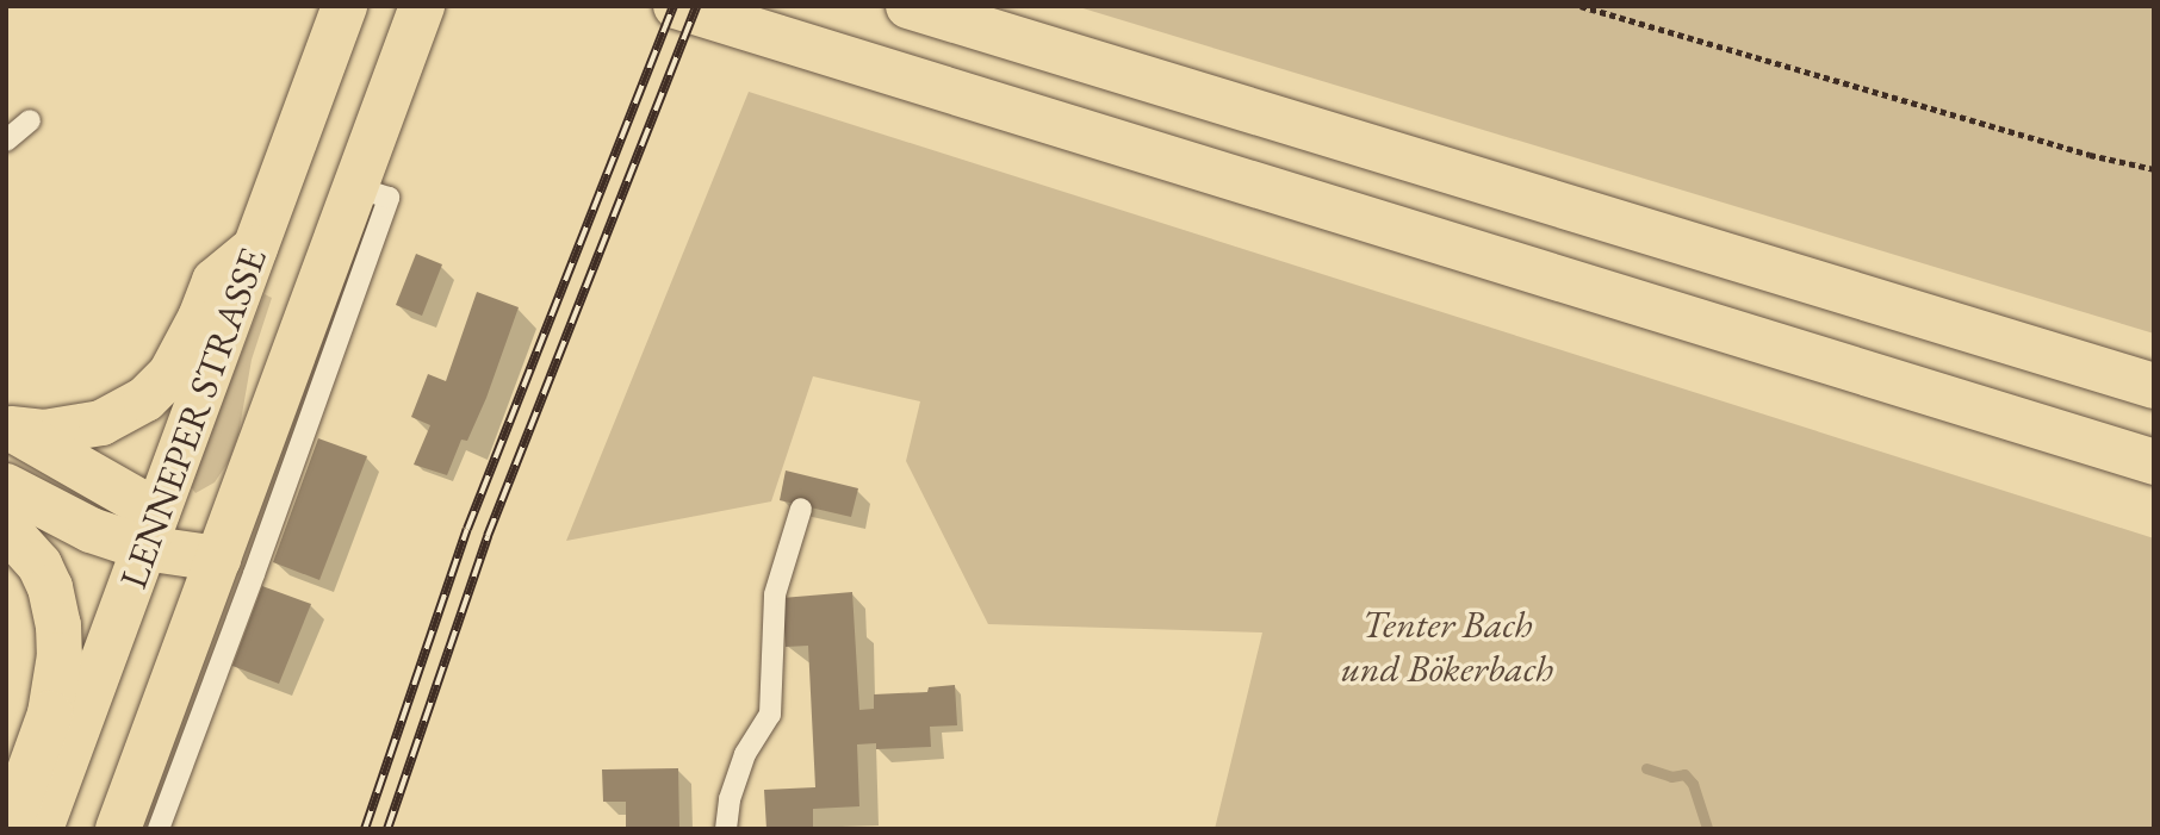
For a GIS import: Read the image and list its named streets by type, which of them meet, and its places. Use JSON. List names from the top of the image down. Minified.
{"streets":{"main road":["LENNEPER STRASSE"]},"parks":["Tenter Bach und Bökerbach"]}
